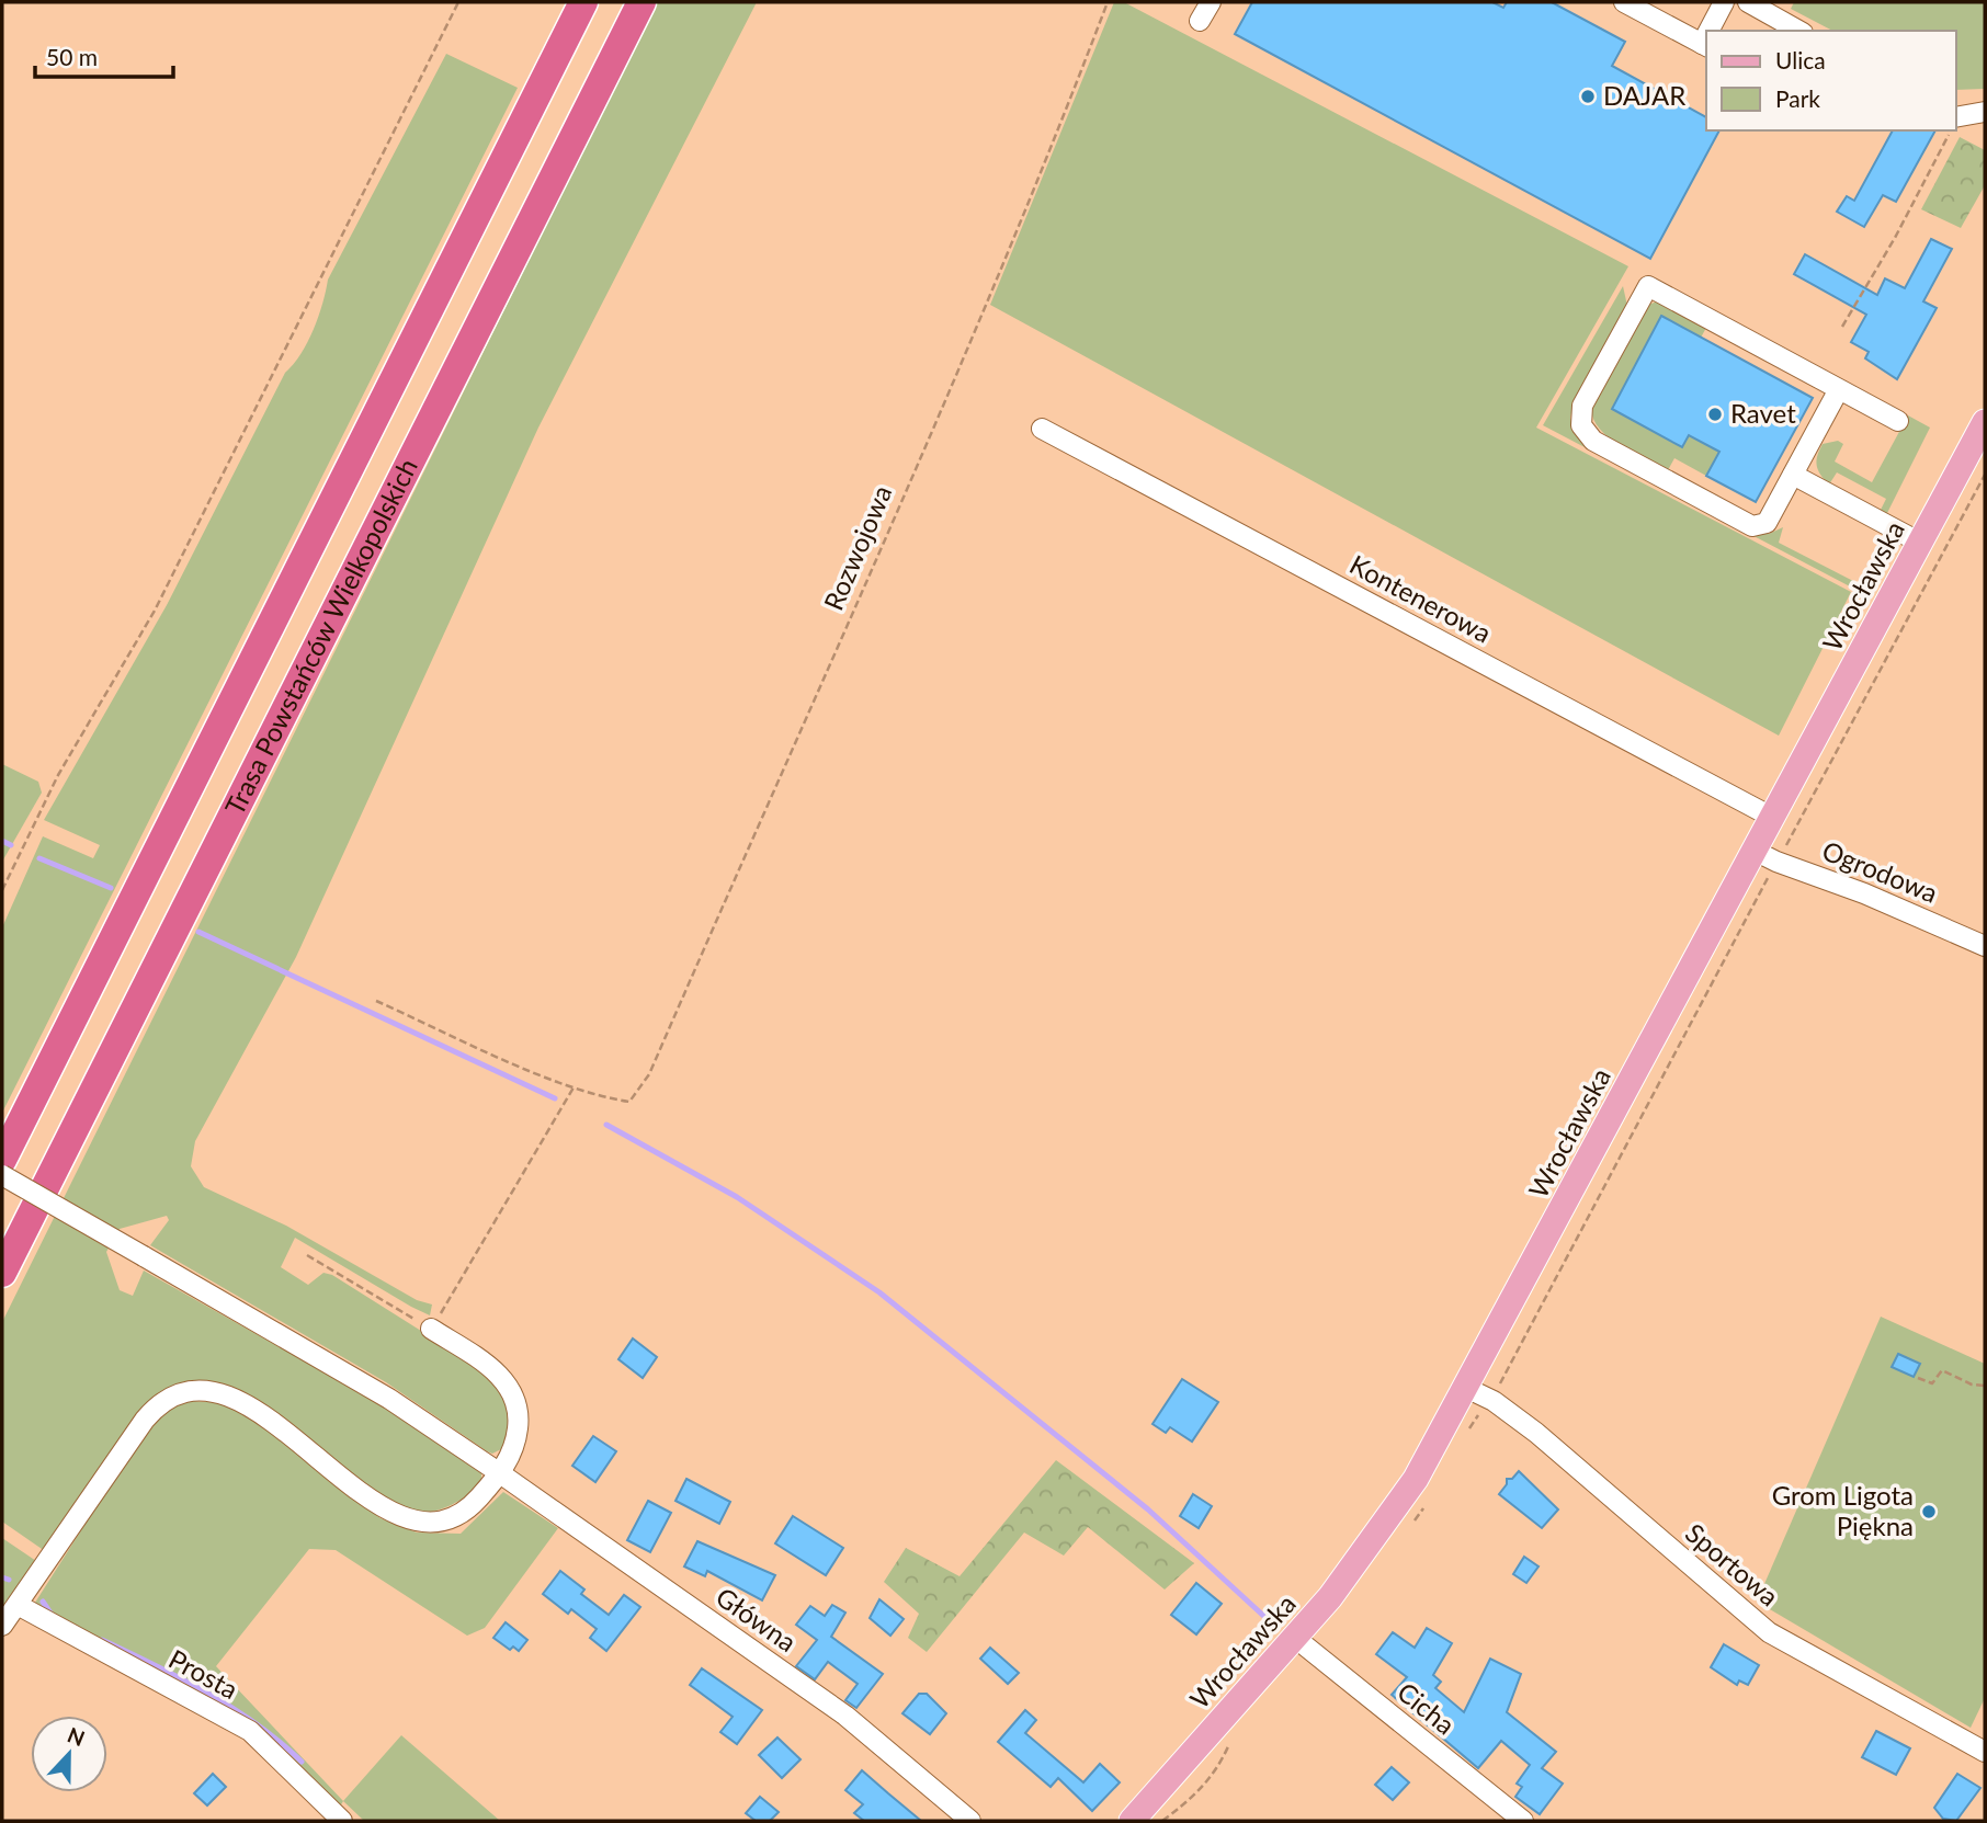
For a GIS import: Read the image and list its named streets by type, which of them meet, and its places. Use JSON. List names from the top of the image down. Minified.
{"streets":{"highway":["Trasa Powstańców Wielkopolskich"],"main road":["Wrocławska"],"street":["Kontenerowa","Ogrodowa","Sportowa","Główna","Prosta","Cicha"],"path":["Rozwojowa"]},"crossings":[["Wrocławska","Kontenerowa"],["Wrocławska","Ogrodowa"],["Wrocławska","Sportowa"],["Wrocławska","Cicha"]],"places":["DAJAR","Ravet","Grom Ligota Piękna"],"legend":["Ulica","Park"],"scale_bar":"50 m","north":"top"}
